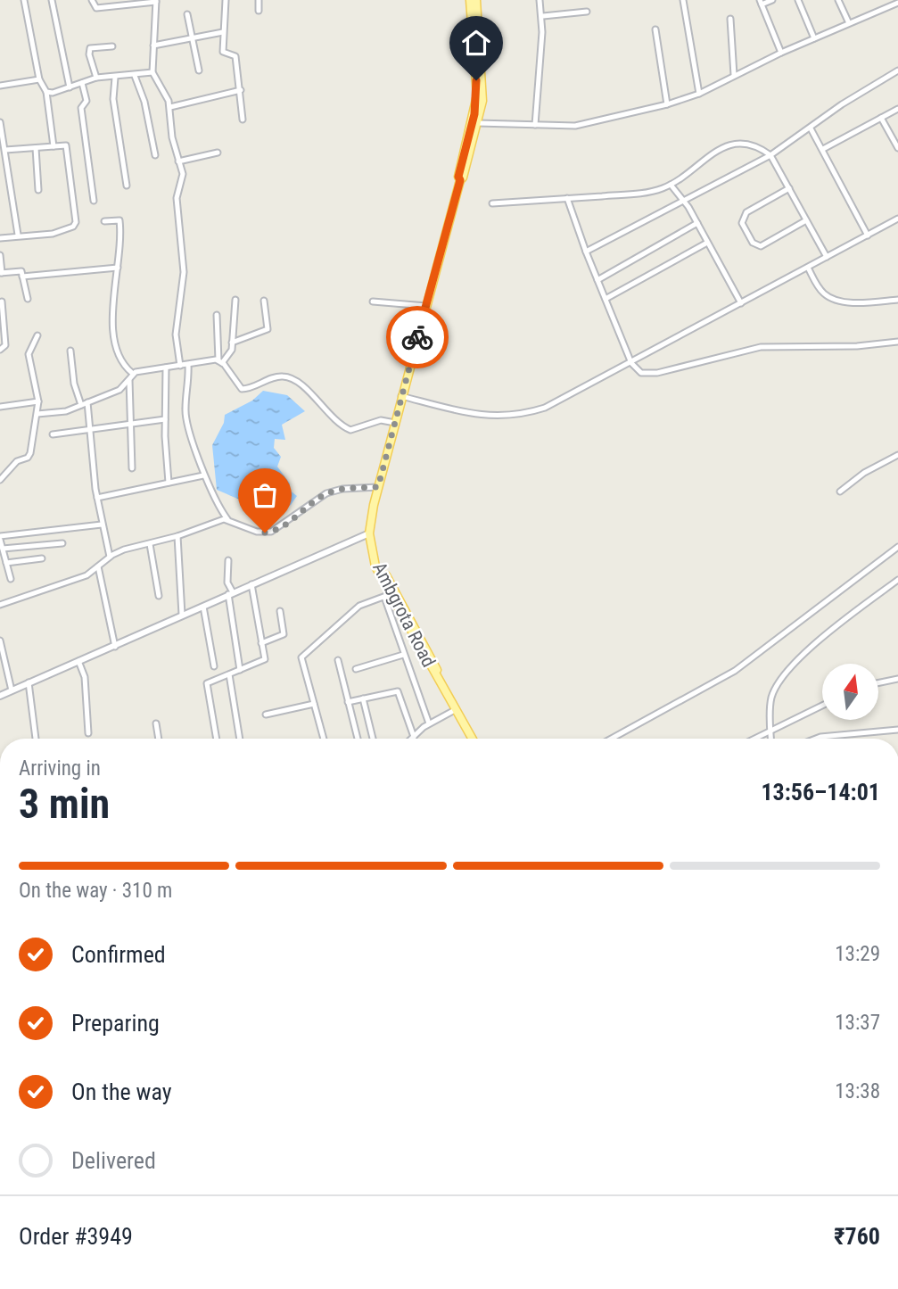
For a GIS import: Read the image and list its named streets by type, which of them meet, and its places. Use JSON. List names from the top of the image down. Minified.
{"streets":{"main road":["Ambgrota Road"]},"north":"top","page":{"heading":["3 min","Arriving in","13:56–14:01"],"panel":["Order #3949","₹760"],"bar":"On the way · 310 m","list":[["Confirmed","13:29"],["Preparing","13:37"],["On the way","13:38"],"Delivered"]}}
